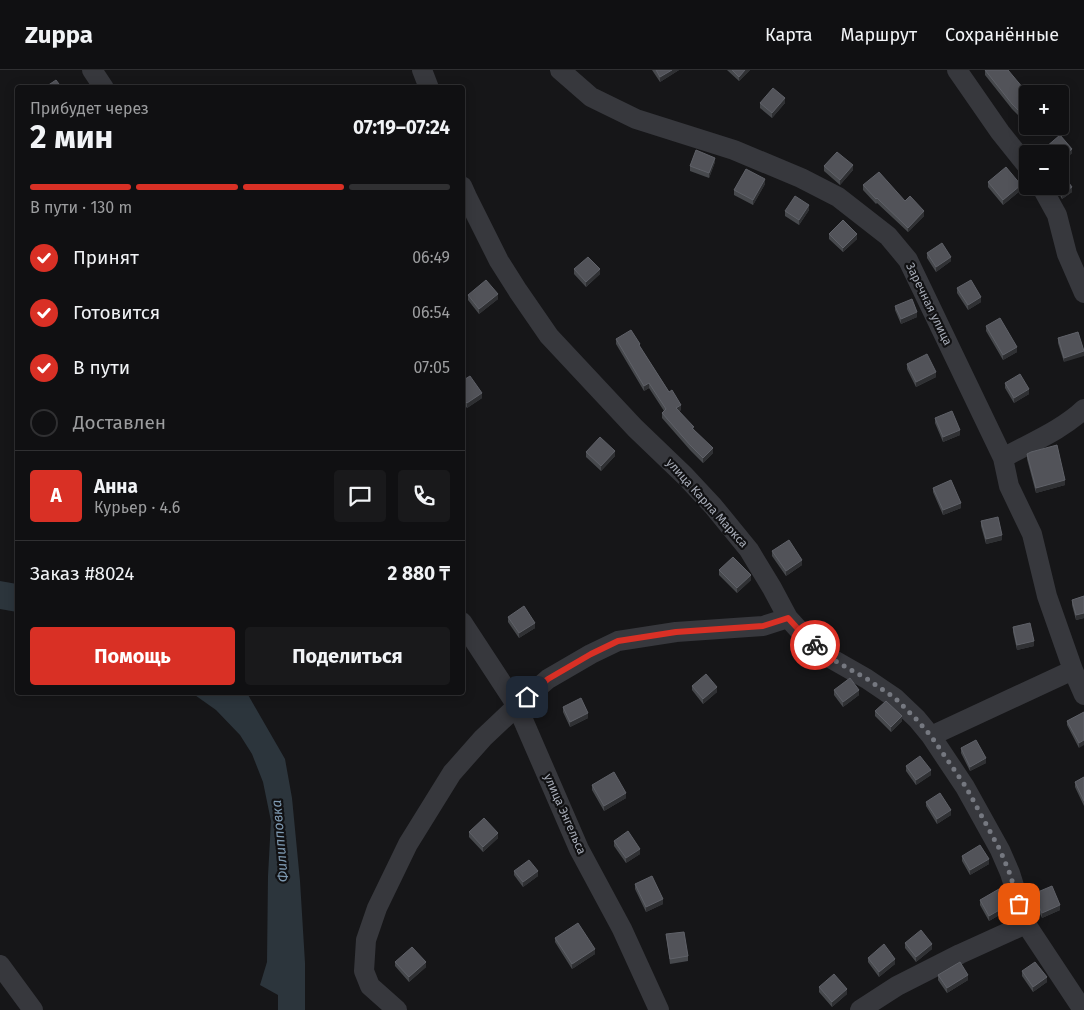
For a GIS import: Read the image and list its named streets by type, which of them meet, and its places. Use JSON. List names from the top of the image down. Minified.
{"streets":{"street":["Заречная улица","улица Карла Маркса","улица Энгельса"]},"water":["Филипповка"],"page":{"header":"Zuppa","nav":["Карта","Маршрут","Сохранённые"],"map_buttons":["+","−"],"heading":["2 мин","Прибудет через","07:19–07:24"],"panel":["Анна","Курьер · 4.6","Заказ #8024","2 880 ₸"],"bar":"В пути · 130 m","list":[["Принят","06:49"],["Готовится","06:54"],["В пути","07:05"],"Доставлен"],"round":"А","buttons":["Помощь","Поделиться"]}}
